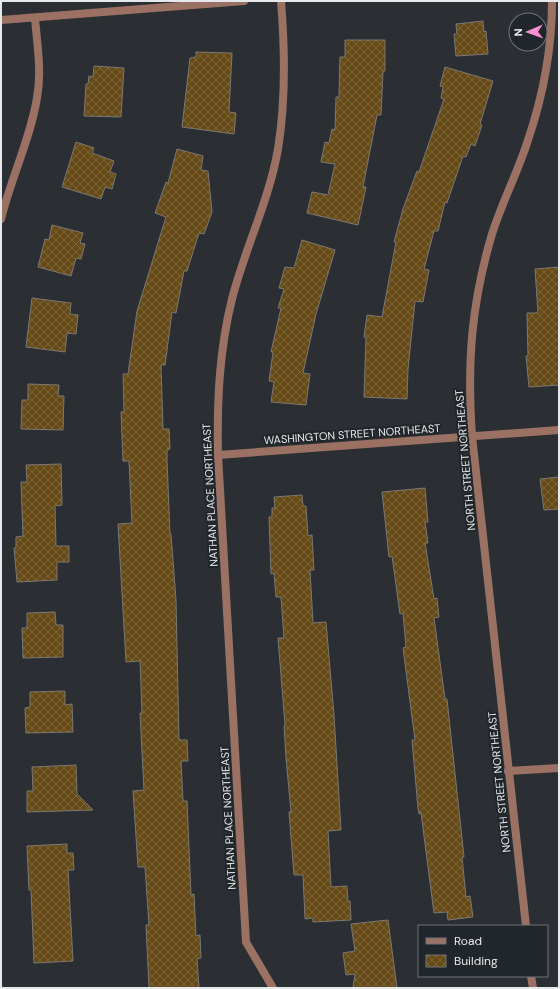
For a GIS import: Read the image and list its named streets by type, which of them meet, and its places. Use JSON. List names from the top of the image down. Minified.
{"streets":{"street":["WASHINGTON STREET NORTHEAST","NORTH STREET NORTHEAST","NATHAN PLACE NORTHEAST"]},"crossings":[["WASHINGTON STREET NORTHEAST","NORTH STREET NORTHEAST"],["WASHINGTON STREET NORTHEAST","NATHAN PLACE NORTHEAST"]],"legend":["Road","Building"],"north":"left"}
